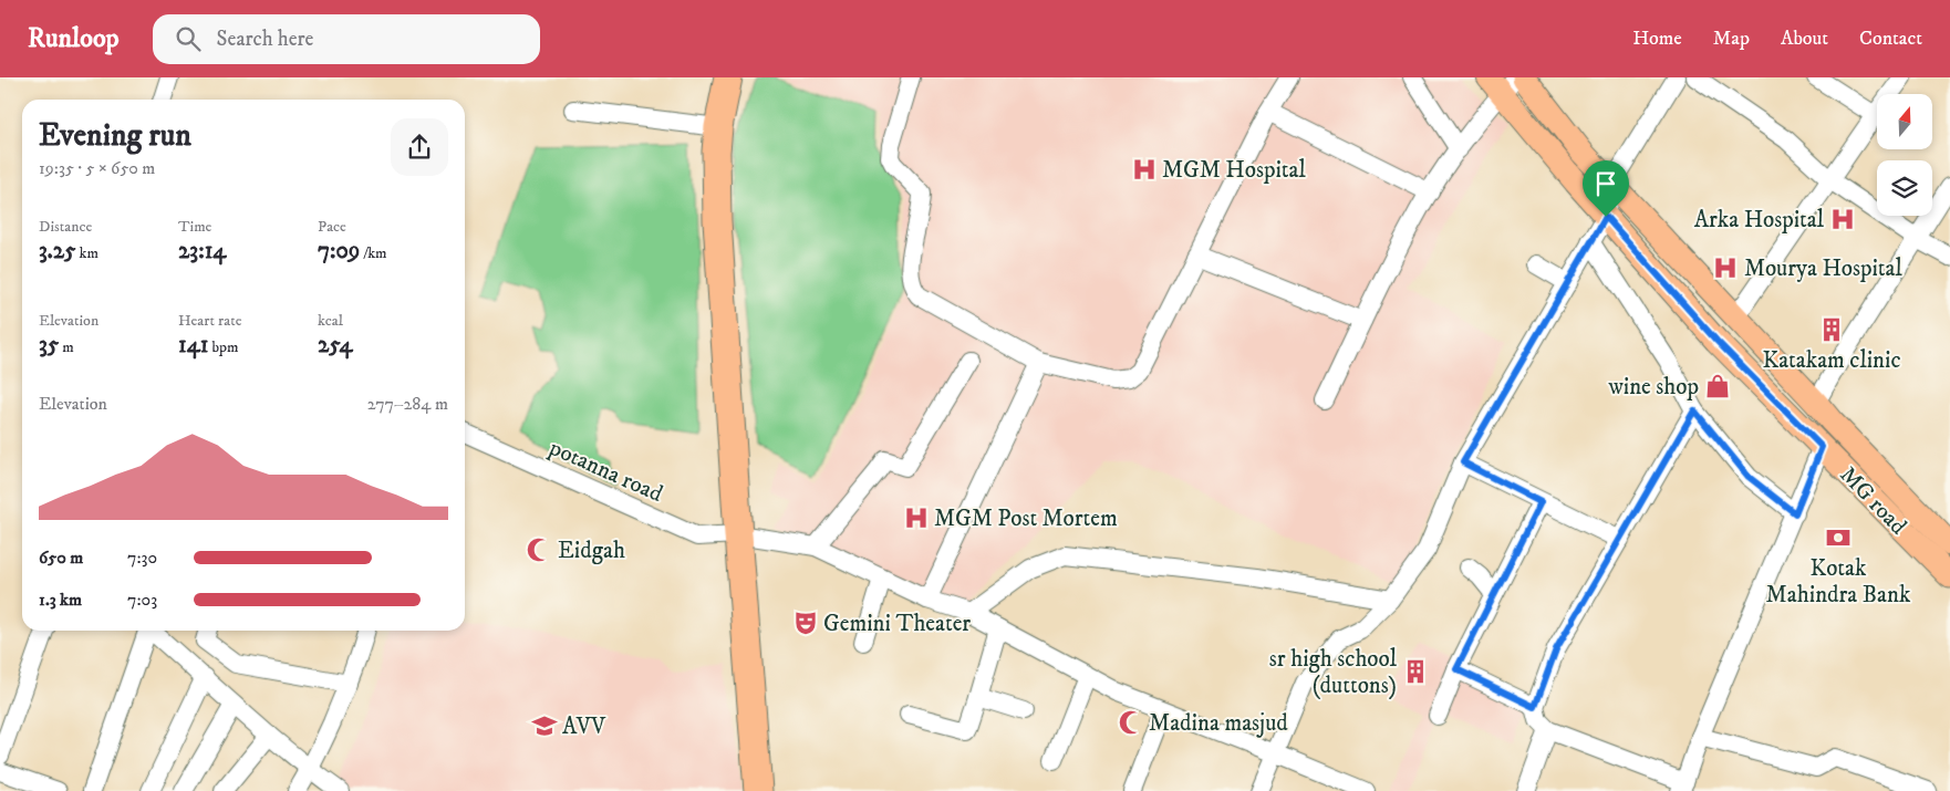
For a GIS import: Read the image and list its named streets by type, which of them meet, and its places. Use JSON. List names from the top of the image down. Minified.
{"streets":{"main road":["MG road"],"street":["potanna road"]},"places":{"hospital":["MGM Hospital","Arka Hospital","Mourya Hospital","MGM Post Mortem"],"building":["Katakam clinic","sr high school (duttons)"],"shop":["wine shop"],"bank":["Kotak Mahindra Bank"],"mosque":["Eidgah","Madina masjud"],"theatre":["Gemini Theater"],"school or university":["AVV"]},"north":"top","page":{"header":"Runloop","search":"Search here","nav":["Home","Map","About","Contact"],"heading":["Evening run","19:35 · 5 × 650 m"],"stats":[["Distance","3.25 km"],["Time","23:14"],["Pace","7:09 /km"],["Elevation","35 m"],["Heart rate","141 bpm"],["kcal","254"]],"chart":["Elevation","277–284 m"],"list":[{"name":"650 m","note":"7:30"},{"name":"1.3 km","note":"7:03"}]}}
